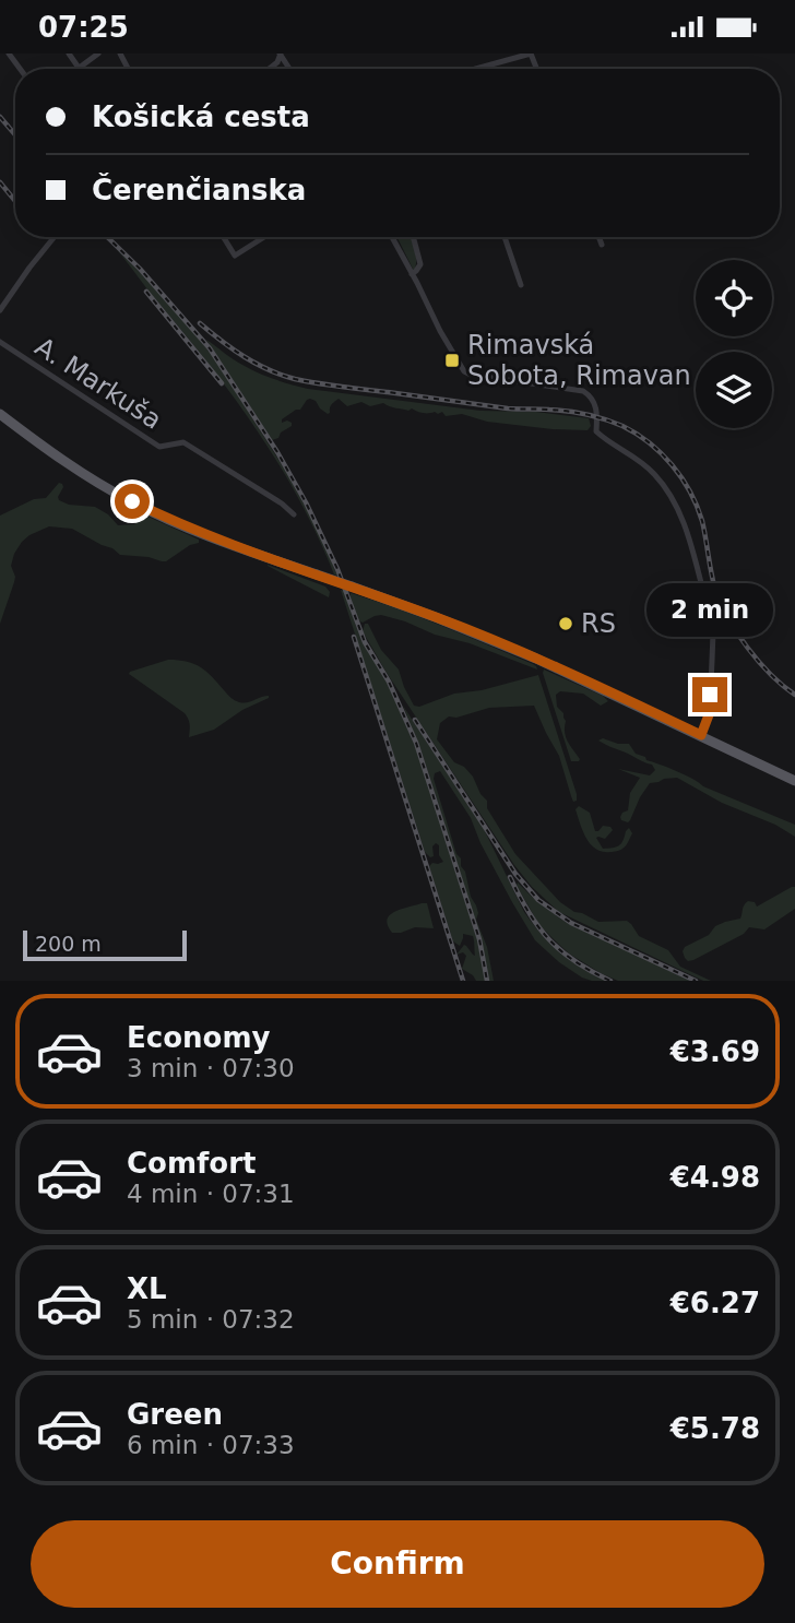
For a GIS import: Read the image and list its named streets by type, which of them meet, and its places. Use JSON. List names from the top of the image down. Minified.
{"streets":{"street":["A. Markuša"]},"places":{"transit":["Rimavská Sobota, Rimavan"],"other":["RS"]},"scale_bar":"200 m","page":{"status":"07:25","banner":["Košická cesta","Čerenčianska"],"bubble":"2 min","scale":"200 m","list":[{"name":"Economy","note":"3 min · 07:30","value":"€3.69"},{"name":"Comfort","note":"4 min · 07:31","value":"€4.98"},{"name":"XL","note":"5 min · 07:32","value":"€6.27"},{"name":"Green","note":"6 min · 07:33","value":"€5.78"}],"buttons":"Confirm"}}
